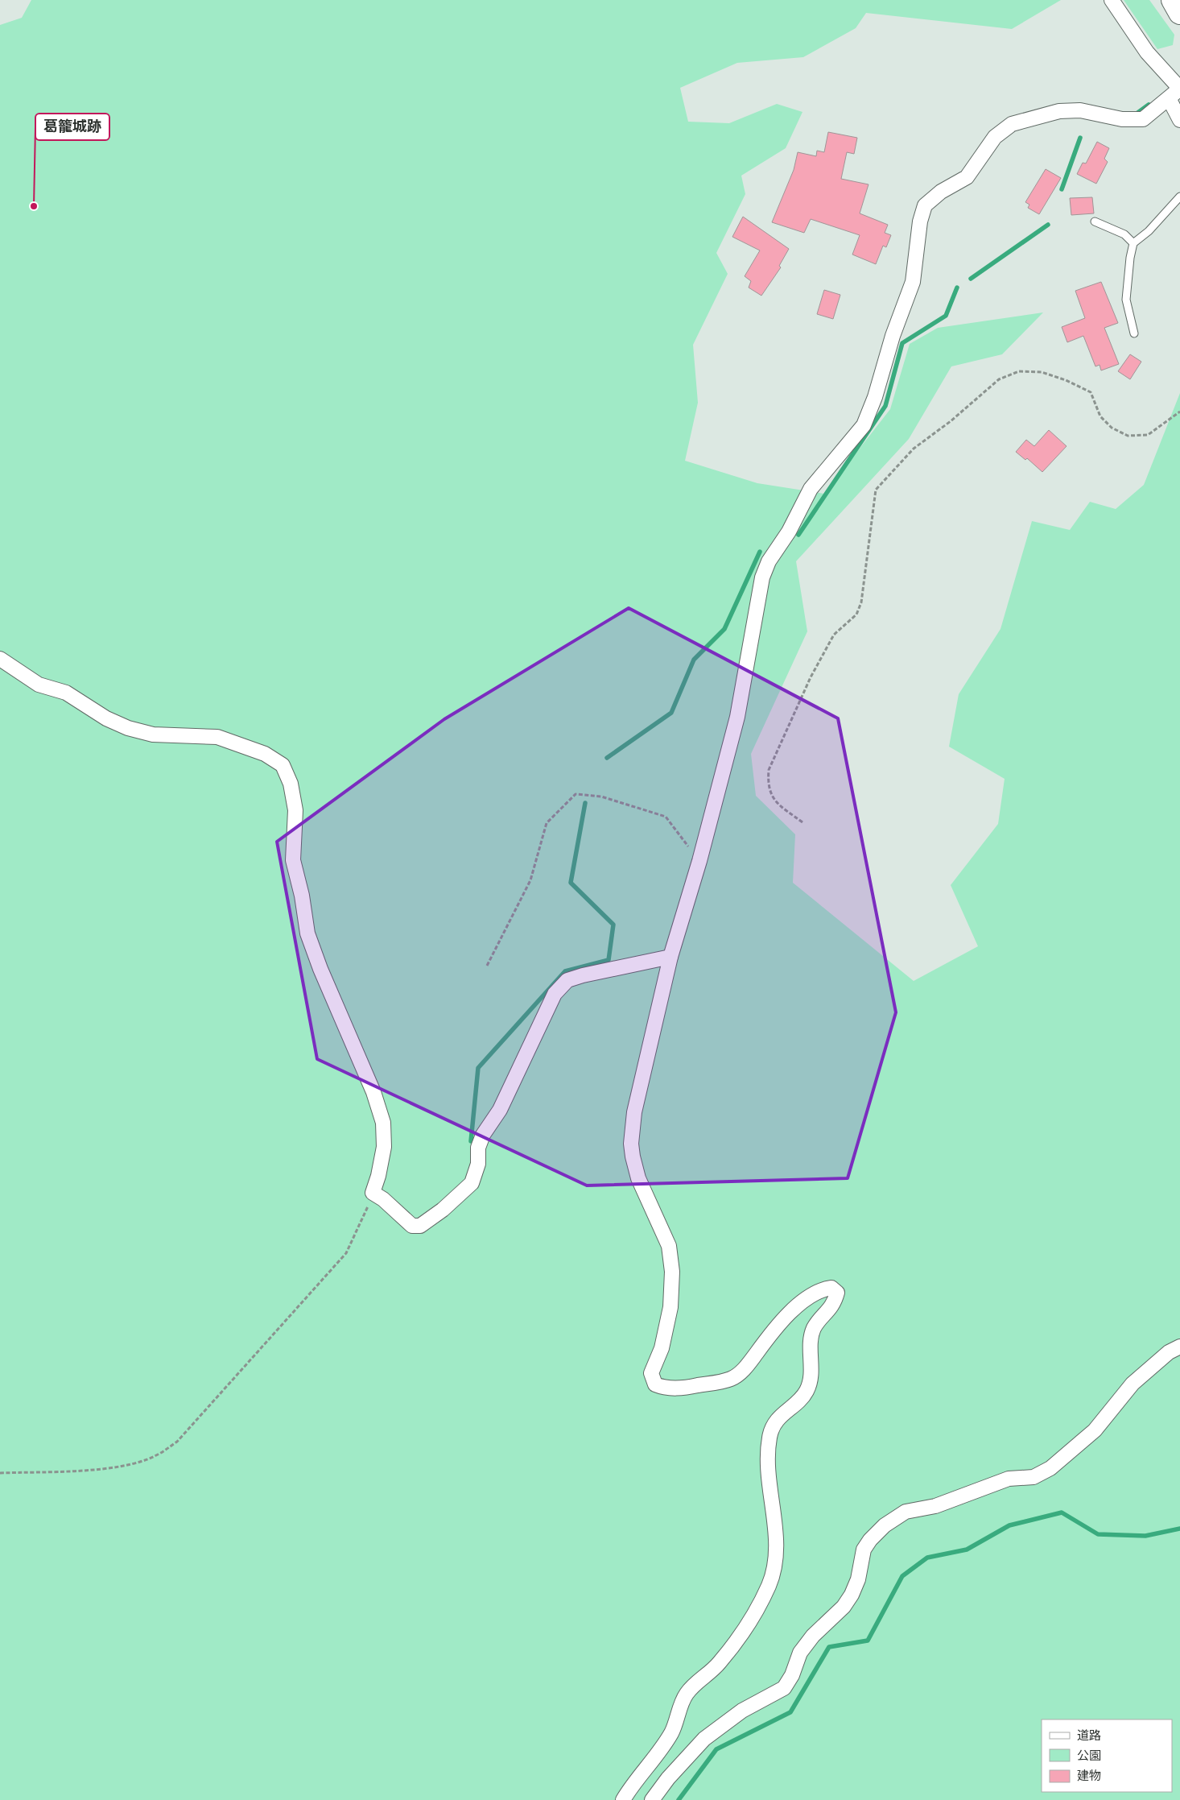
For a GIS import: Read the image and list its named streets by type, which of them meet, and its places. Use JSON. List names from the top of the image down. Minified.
{"places":["葛籠城跡"],"legend":["道路","公園","建物"]}
